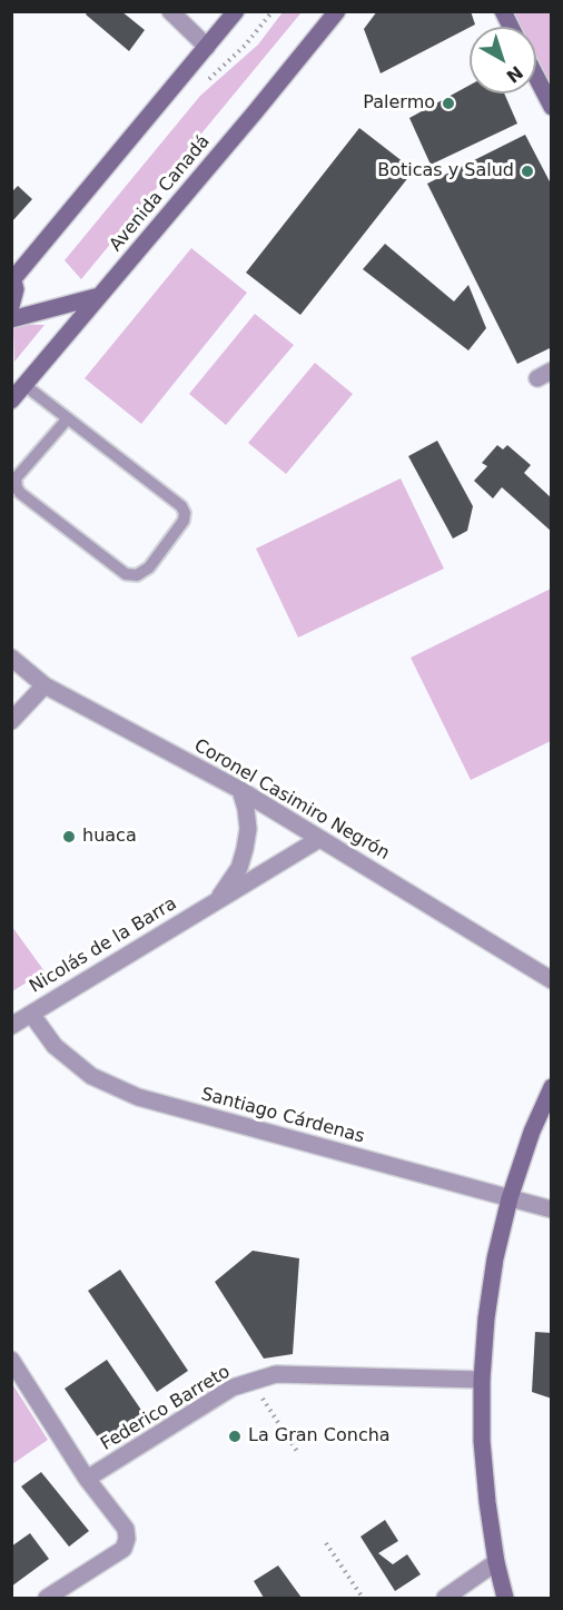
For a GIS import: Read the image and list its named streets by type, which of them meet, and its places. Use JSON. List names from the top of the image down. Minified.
{"streets":{"main road":["Avenida Canadá"],"street":["Coronel Casimiro Negrón","Nicolás de la Barra","Santiago Cárdenas","Federico Barreto"]},"crossings":[["Coronel Casimiro Negrón","Nicolás de la Barra"],["Nicolás de la Barra","Santiago Cárdenas"]],"places":["Palermo","Boticas y Salud","huaca","La Gran Concha"],"north":"bottom right"}
